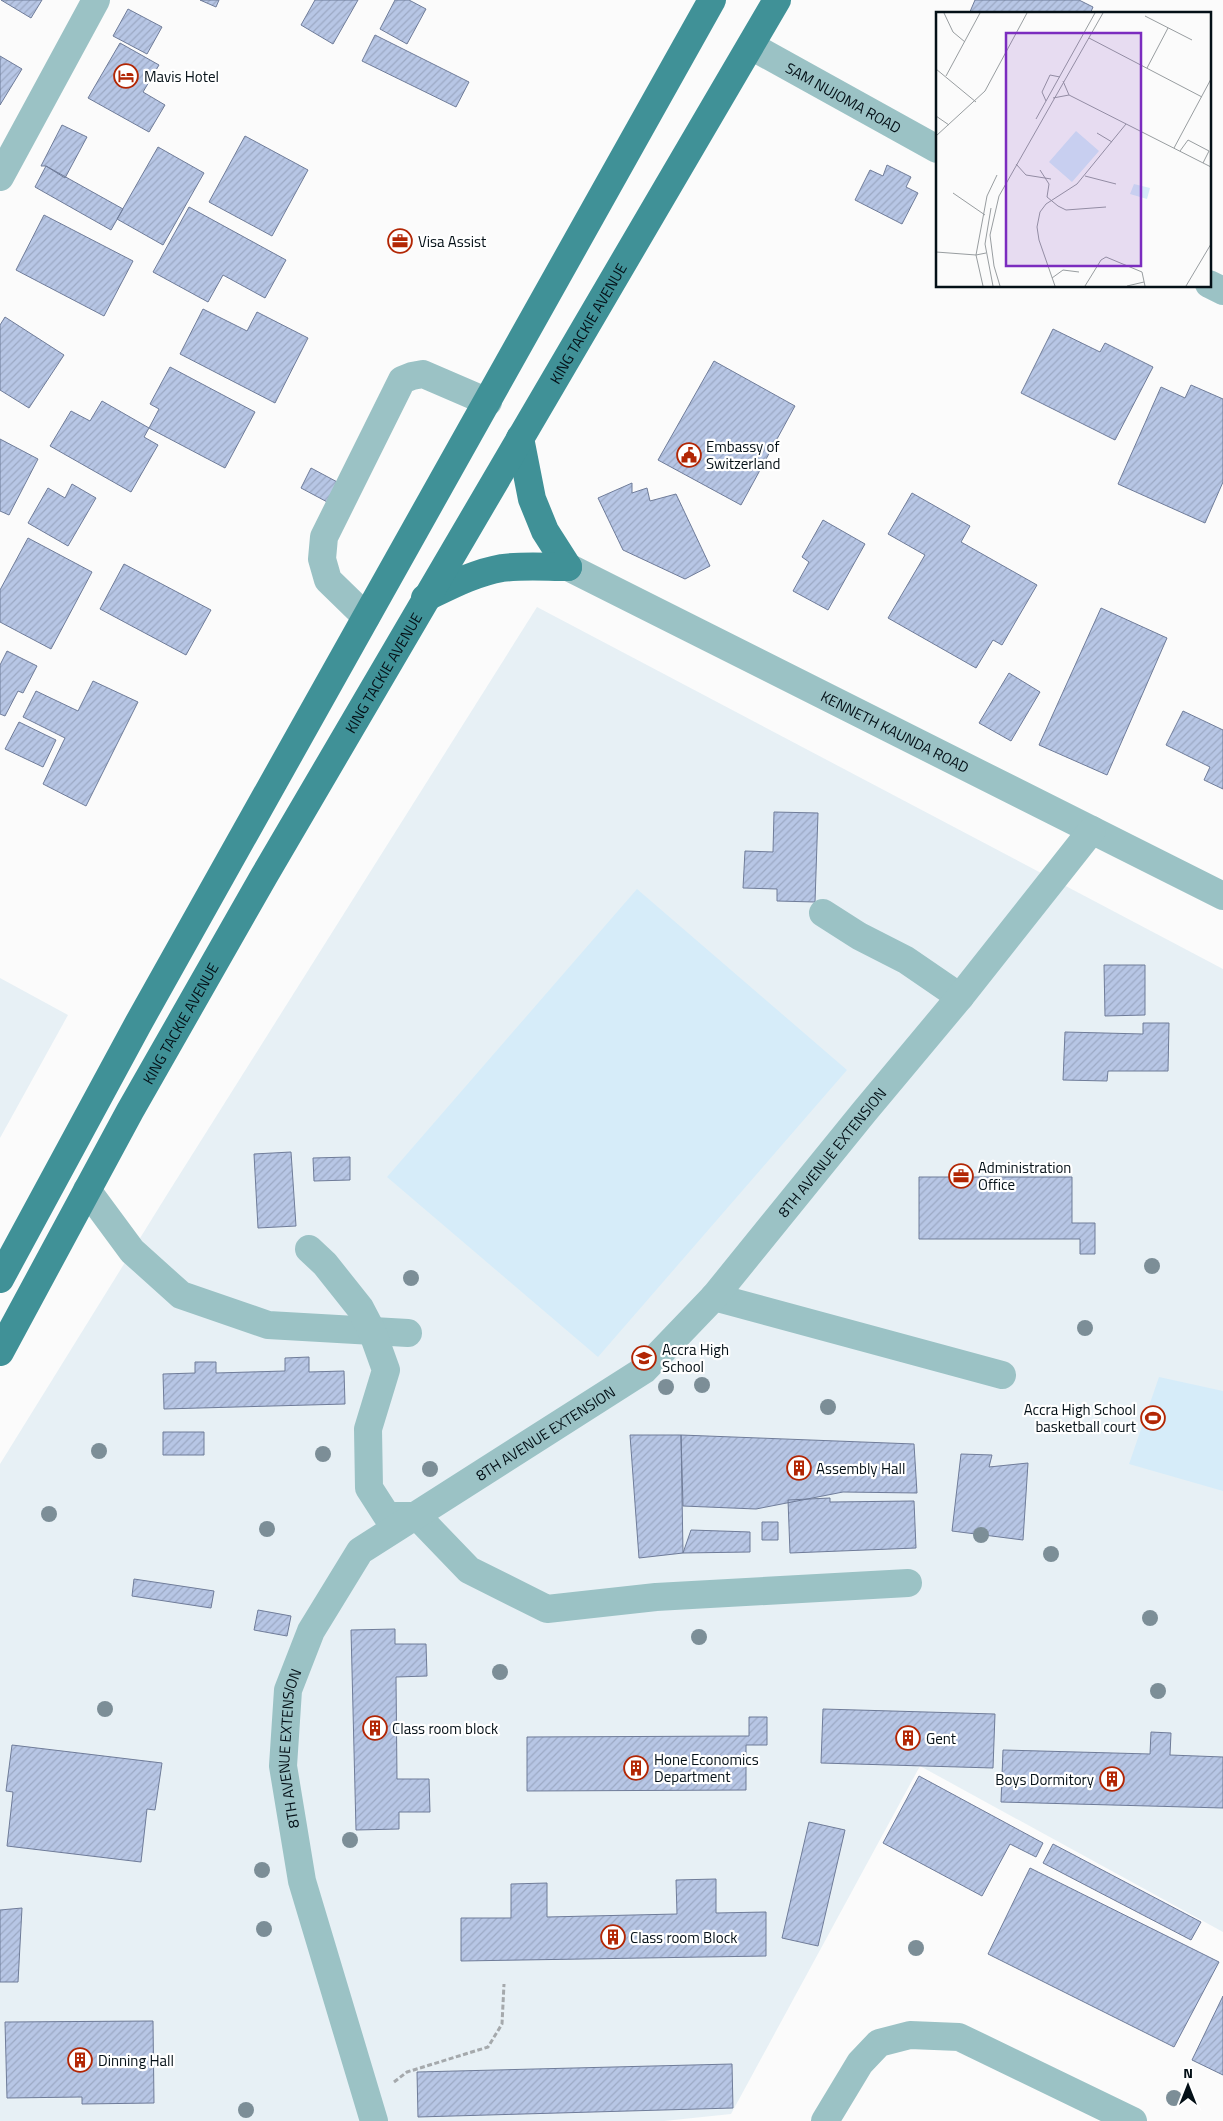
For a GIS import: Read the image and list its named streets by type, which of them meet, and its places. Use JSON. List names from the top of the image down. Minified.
{"streets":{"main road":["KING TACKIE AVENUE"],"street":["SAM NUJOMA ROAD","KENNETH KAUNDA ROAD","8TH AVENUE EXTENSION"]},"crossings":[["SAM NUJOMA ROAD","KING TACKIE AVENUE"],["KENNETH KAUNDA ROAD","8TH AVENUE EXTENSION"]],"places":{"hotel":["Mavis Hotel"],"office":["Visa Assist","Administration Office"],"public building":["Embassy of Switzerland"],"school or university":["Accra High School"],"sports":["Accra High School basketball court"],"building":["Assembly Hall","Class room block","Gent","Hone Economics Department","Boys Dormitory","Class room Block","Dinning Hall"]},"north":"top"}
